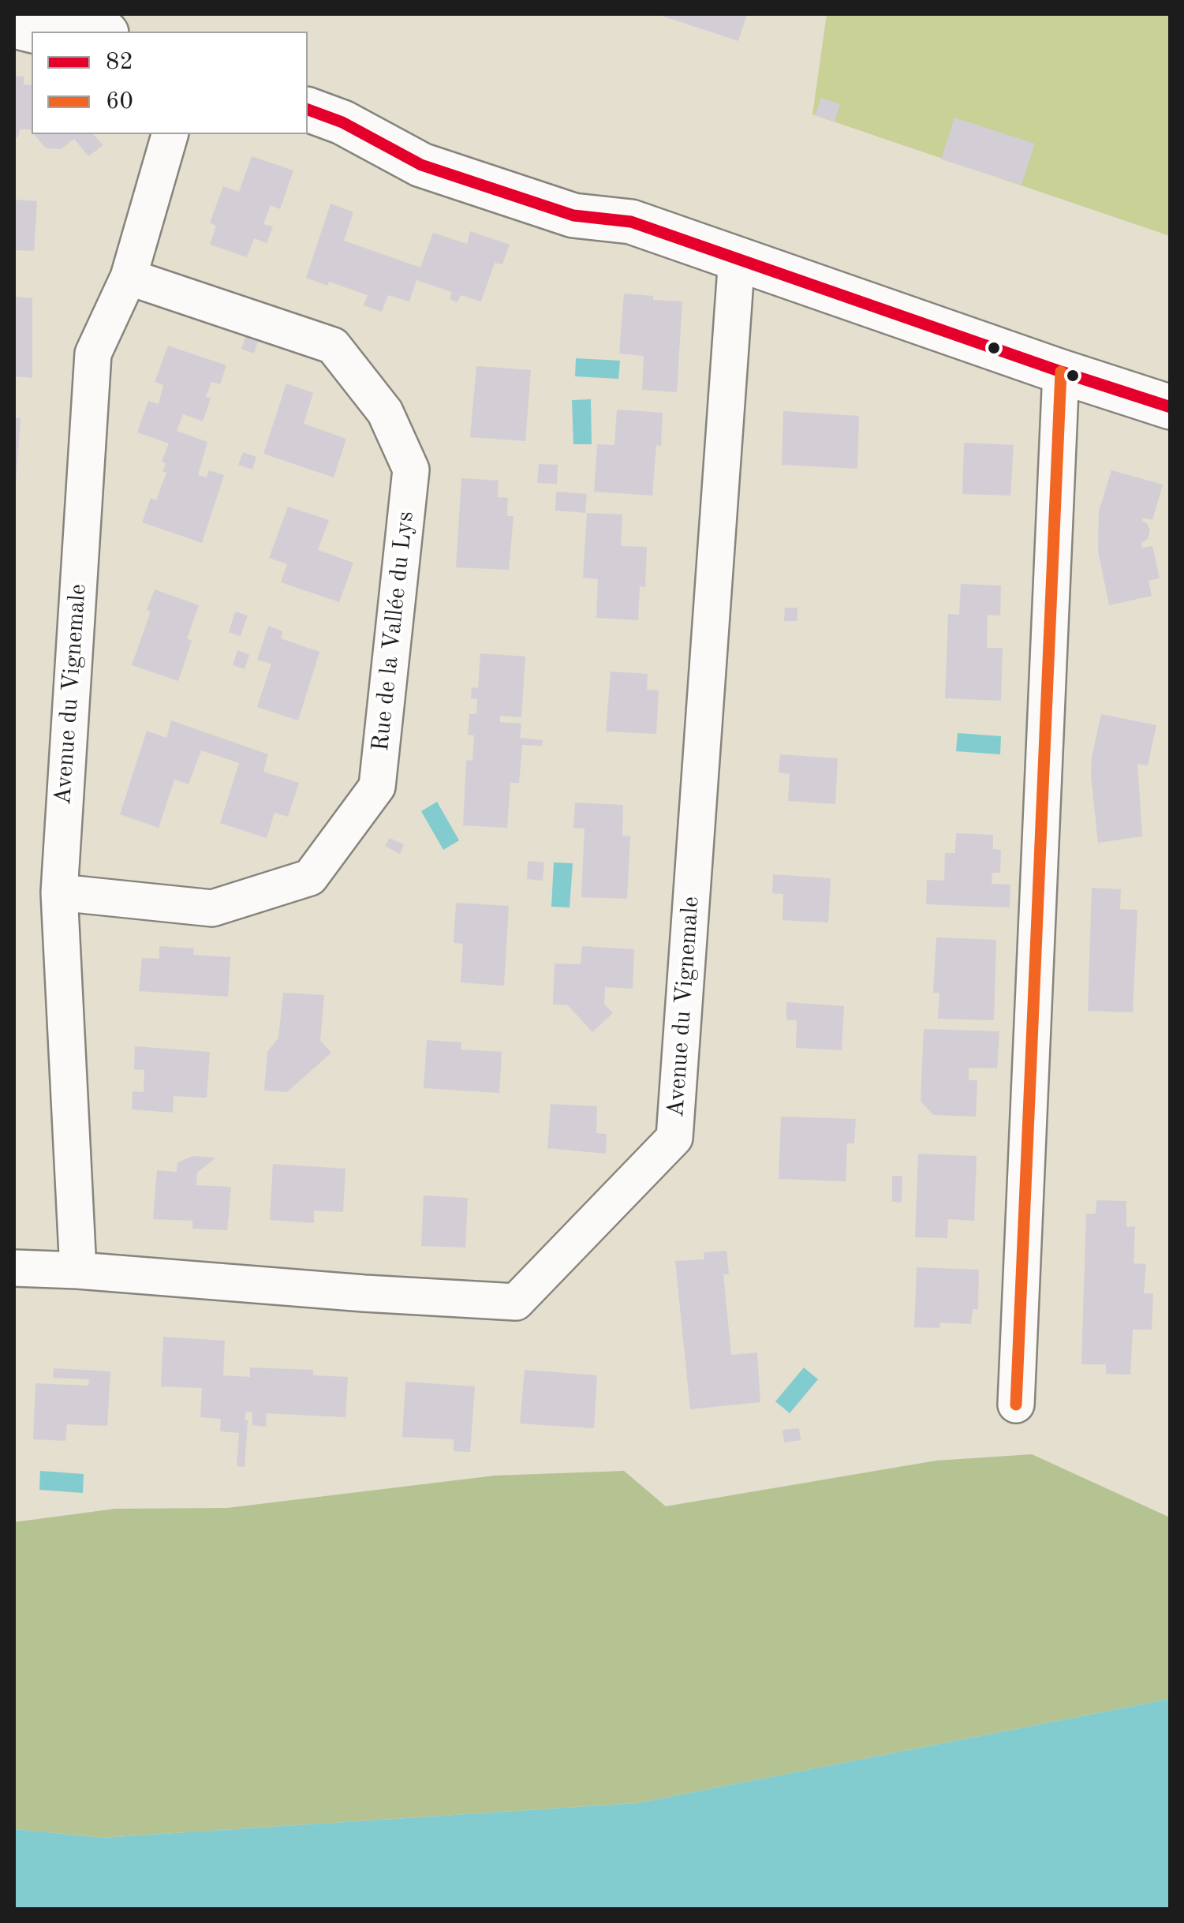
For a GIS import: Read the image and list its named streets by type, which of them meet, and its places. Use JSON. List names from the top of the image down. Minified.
{"streets":{"street":["Rue de la Vallée du Lys","Avenue du Vignemale"]},"crossings":[["Rue de la Vallée du Lys","Avenue du Vignemale"]],"lines":["transit line 82","transit line 60"],"legend":["82","60"]}
